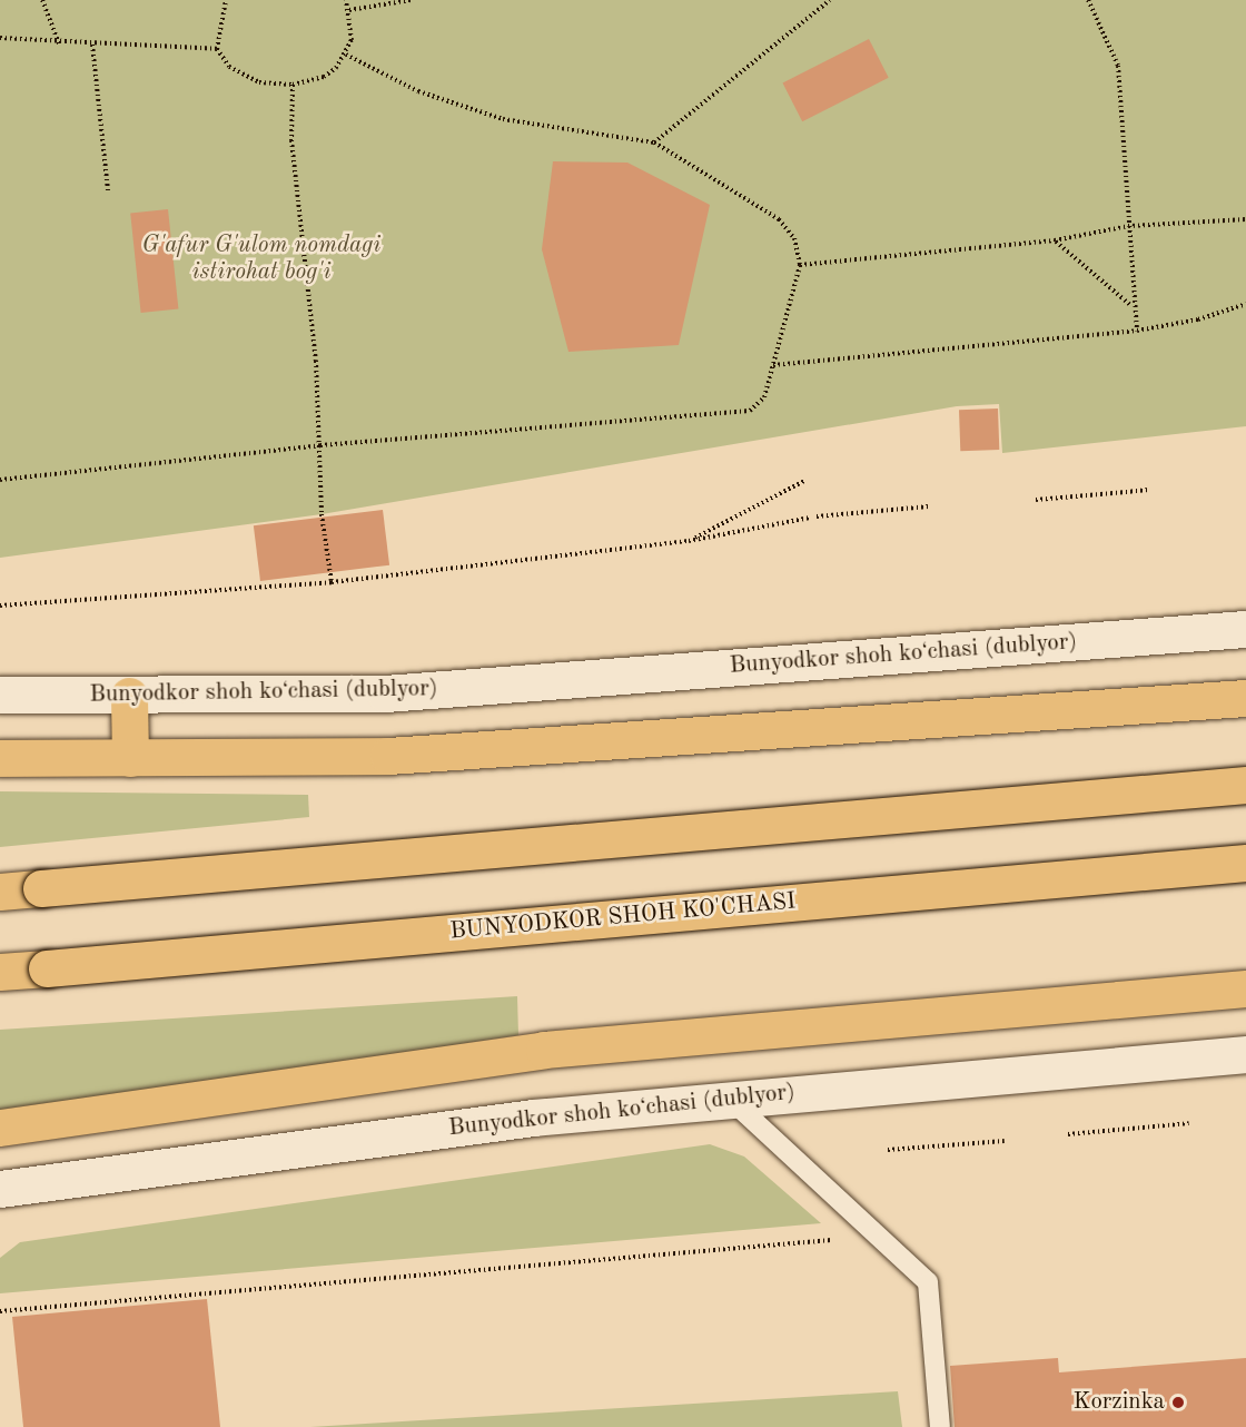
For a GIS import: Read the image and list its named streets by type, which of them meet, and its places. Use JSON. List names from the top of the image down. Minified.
{"streets":{"main road":["BUNYODKOR SHOH KO'CHASI"],"street":["Bunyodkor shoh koʻchasi (dublyor)"]},"parks":["G'afur G'ulom nomdagi istirohat bog'i"],"places":["Korzinka"]}
